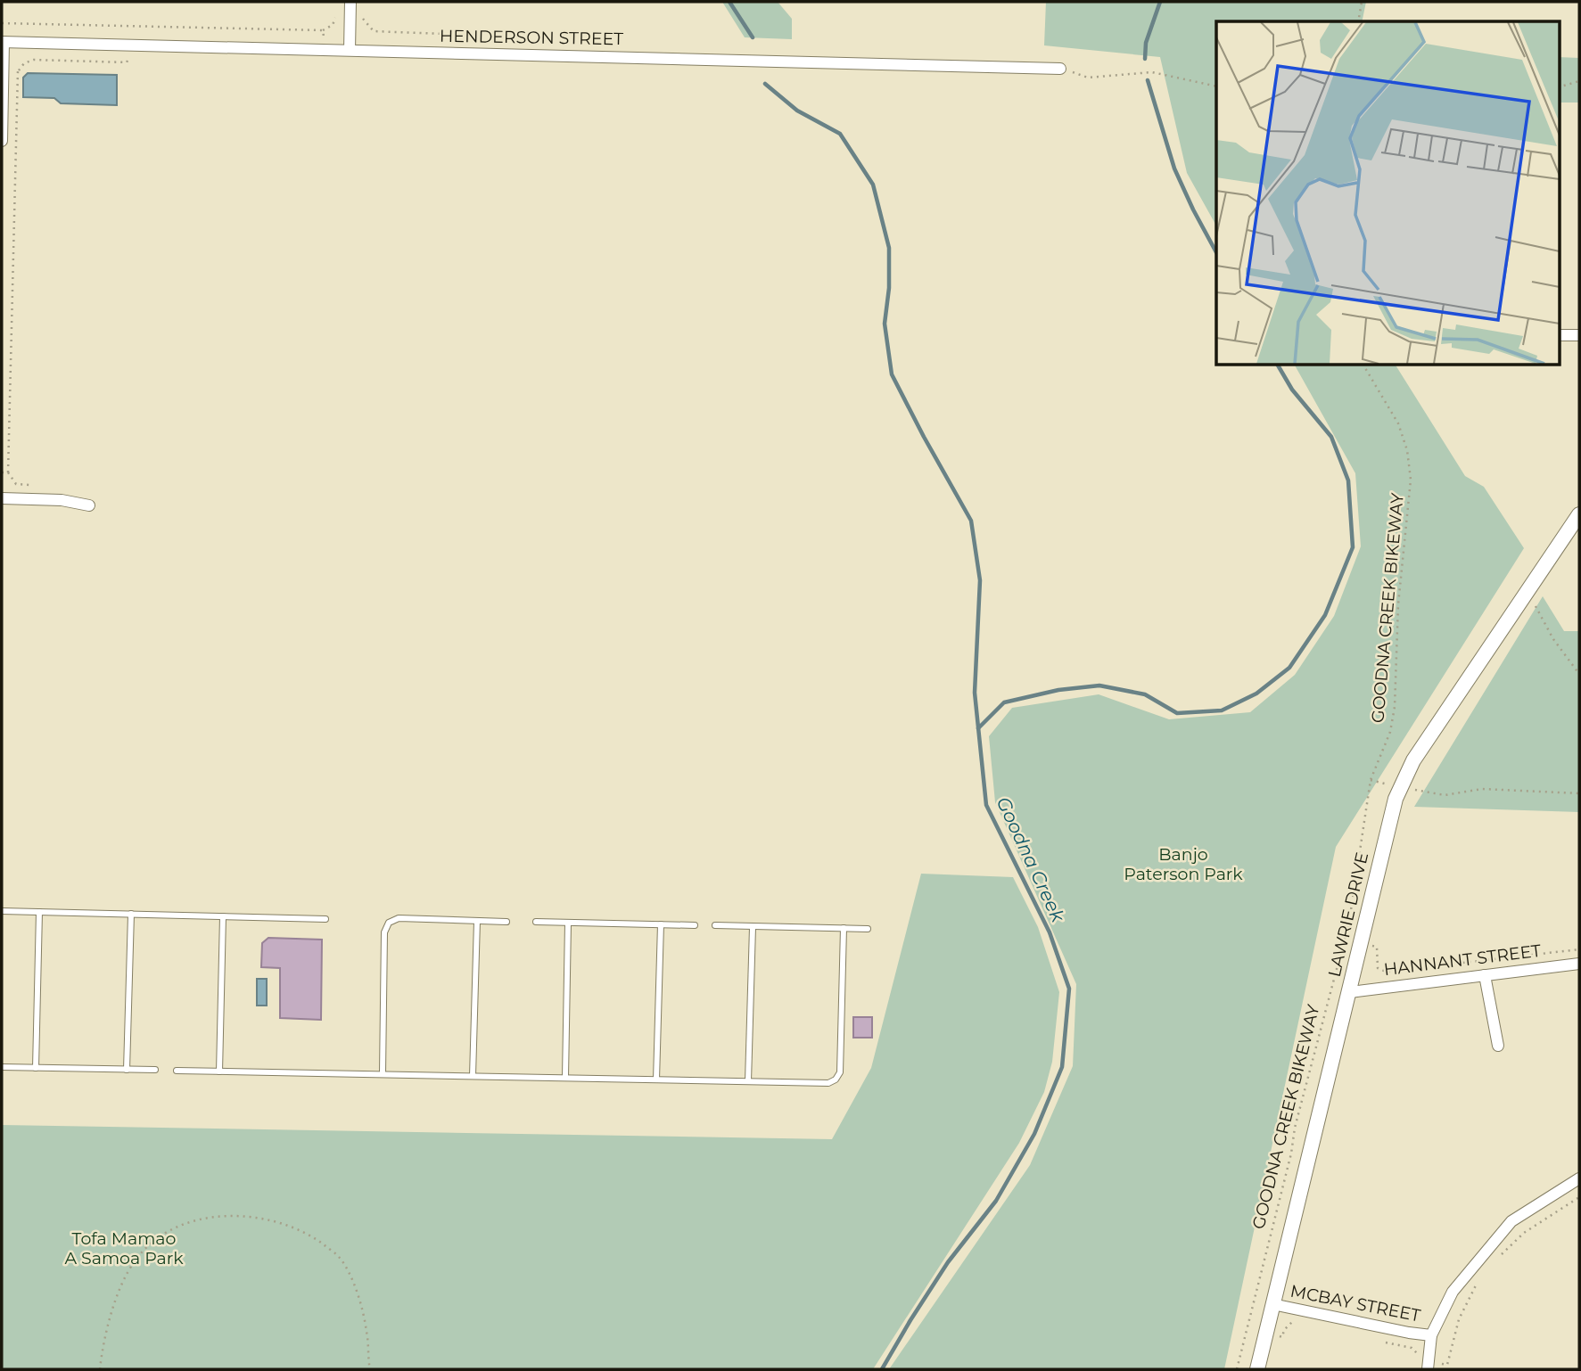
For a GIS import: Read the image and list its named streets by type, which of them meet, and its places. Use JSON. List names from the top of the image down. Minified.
{"streets":{"street":["HENDERSON STREET","LAWRIE DRIVE","HANNANT STREET","MCBAY STREET"],"path":["GOODNA CREEK BIKEWAY"]},"crossings":[["LAWRIE DRIVE","HANNANT STREET"],["LAWRIE DRIVE","MCBAY STREET"]],"water":["Goodna Creek"],"parks":["Banjo Paterson Park","Tofa Mamao A Samoa Park"]}
